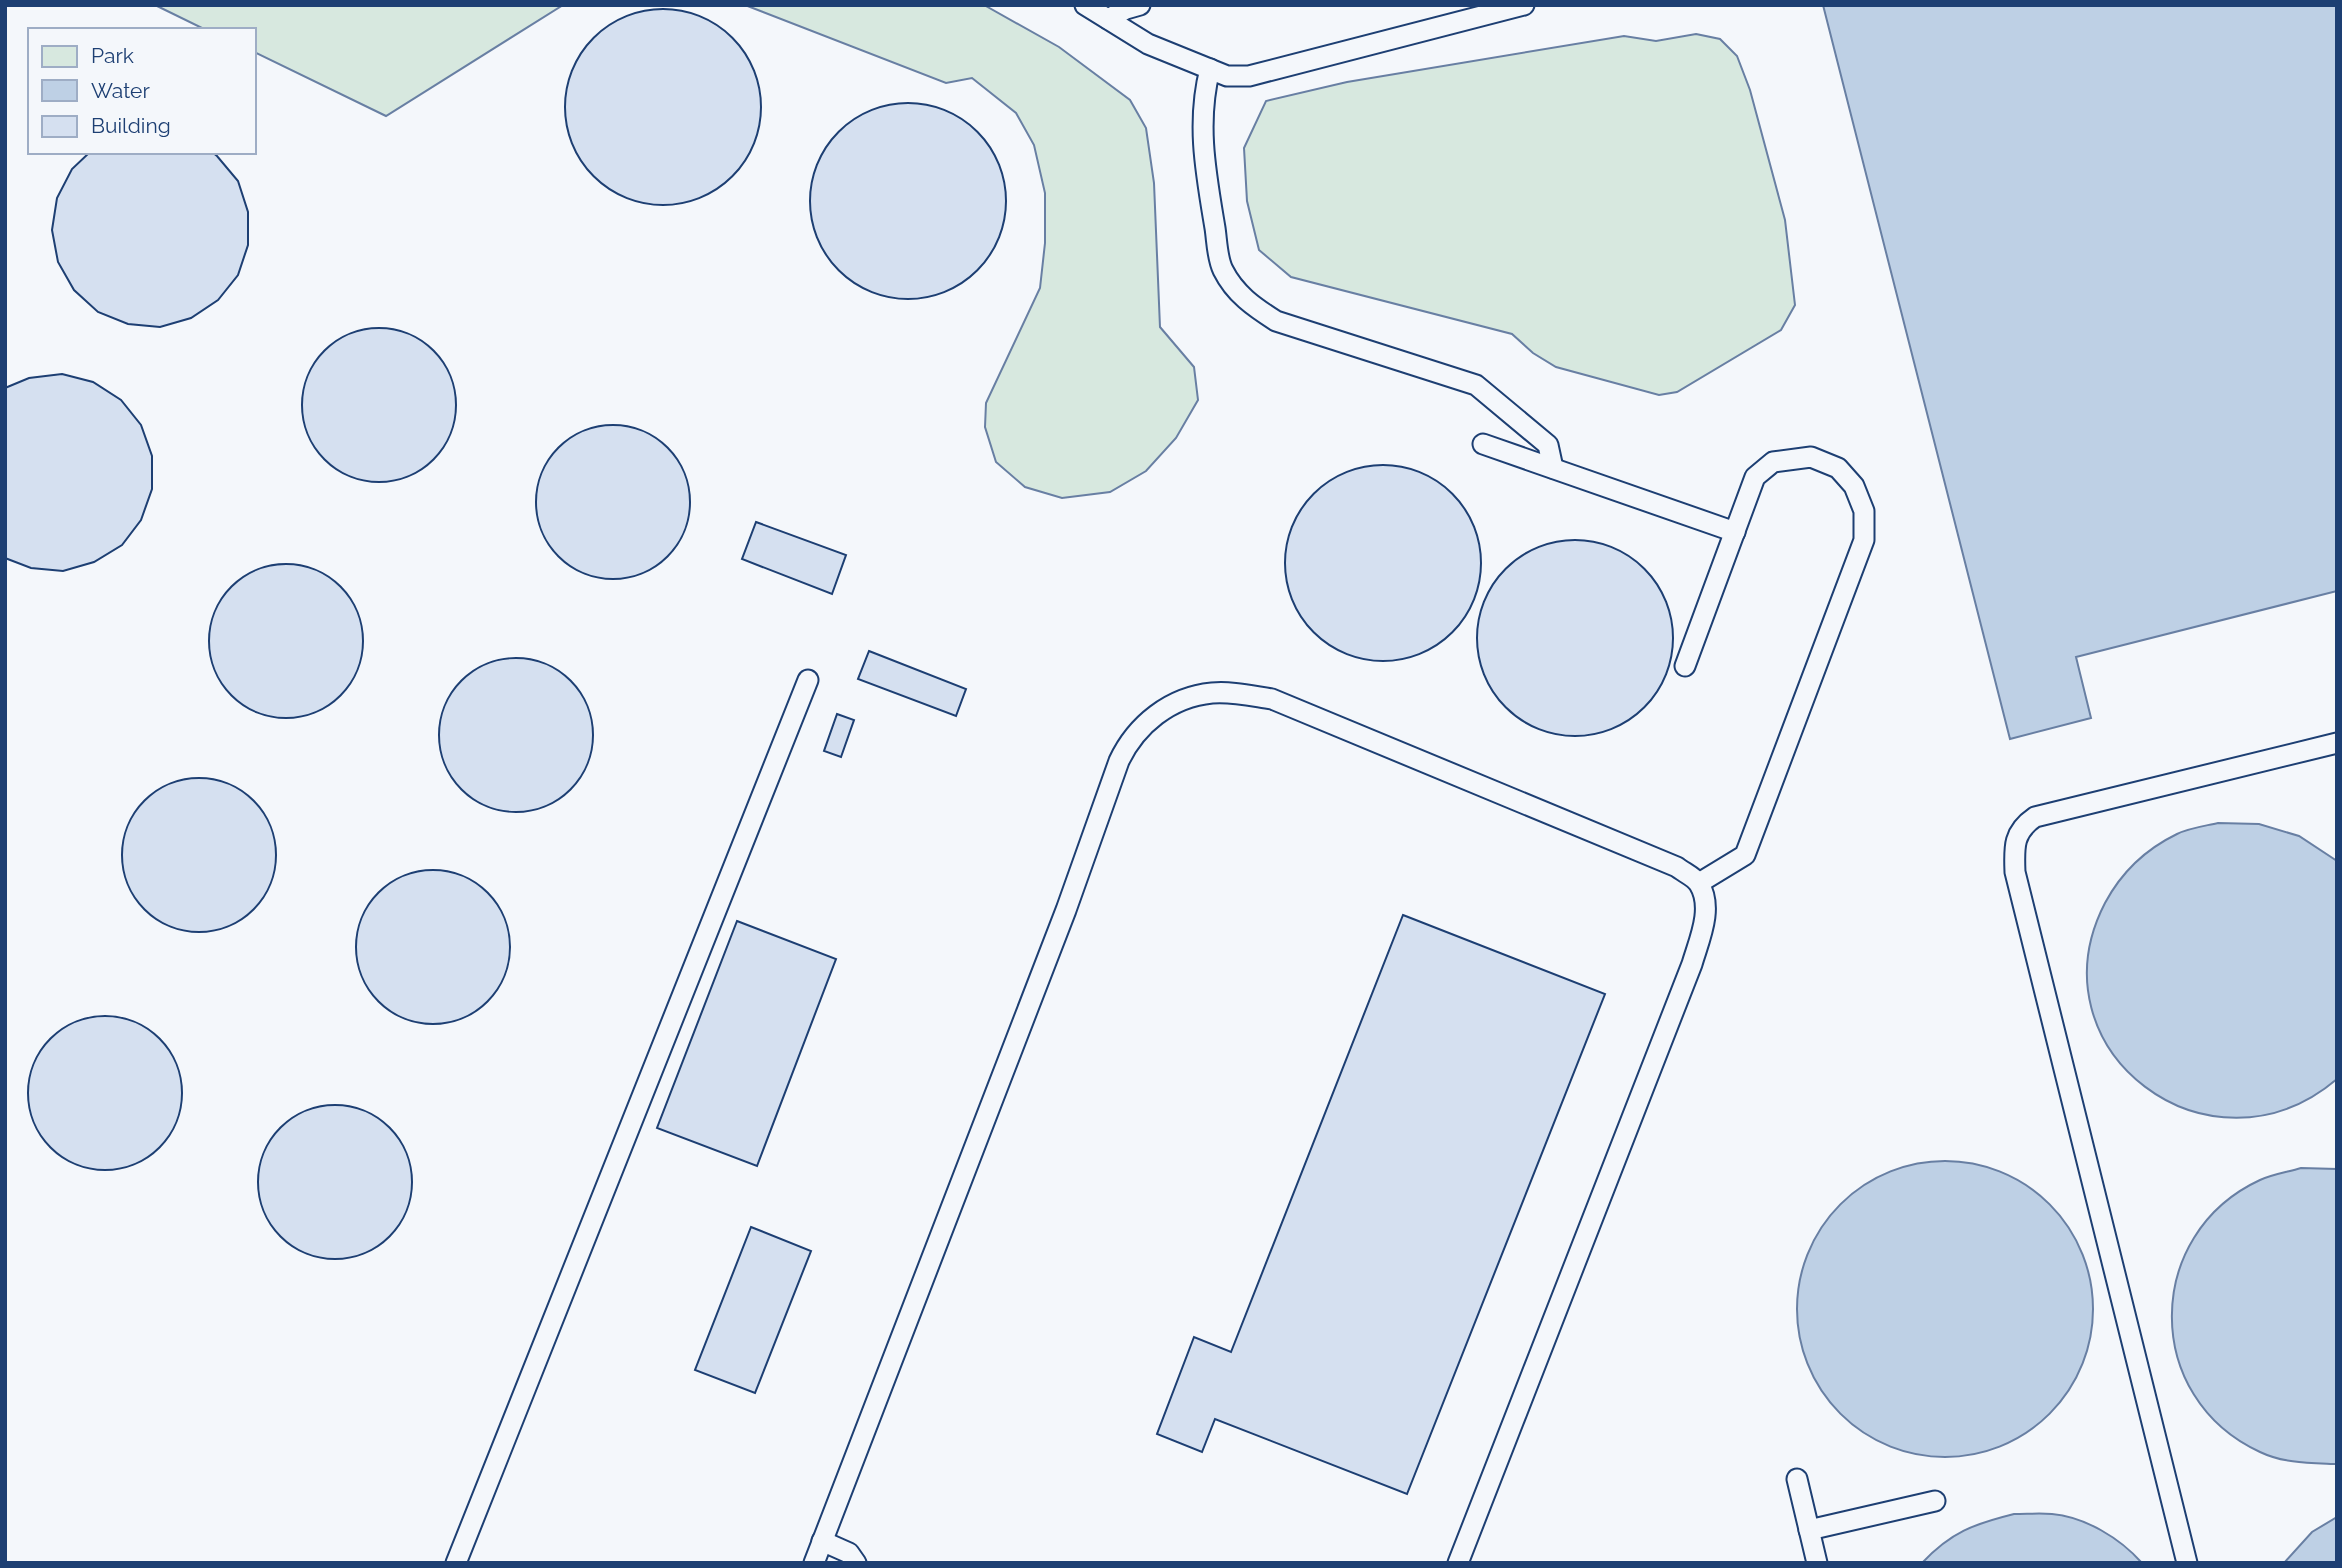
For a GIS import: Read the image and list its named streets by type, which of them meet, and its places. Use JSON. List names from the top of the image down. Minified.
{"legend":["Park","Water","Building"]}
